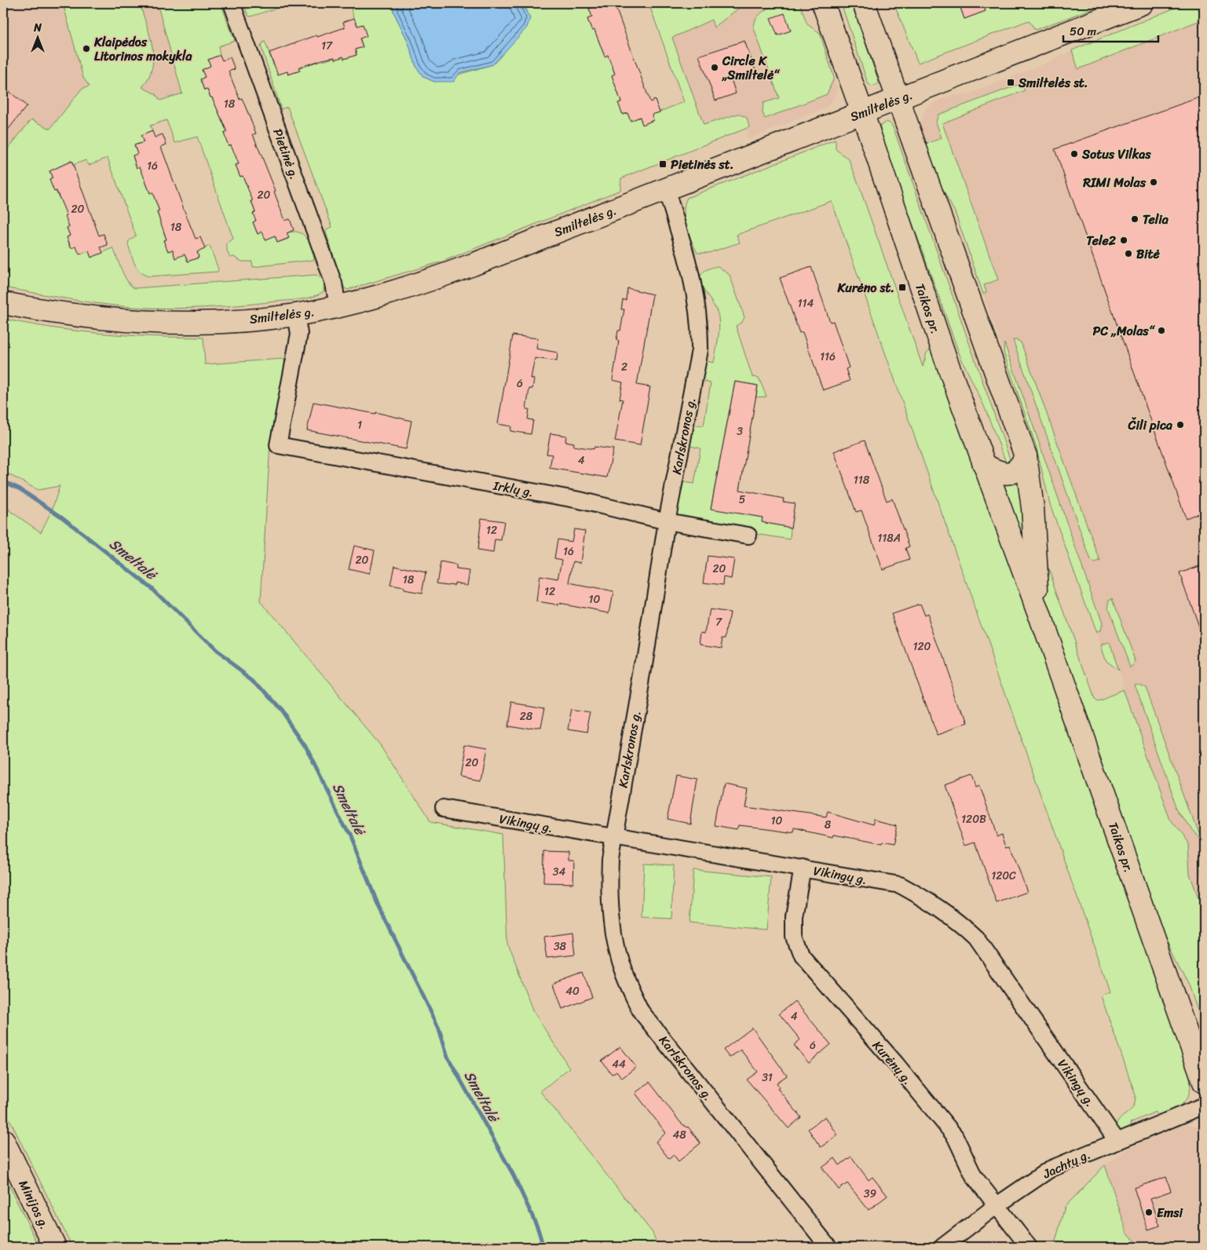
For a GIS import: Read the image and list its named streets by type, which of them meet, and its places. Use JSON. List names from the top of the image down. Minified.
{"streets":{"main road":["Smiltelės g.","Taikos pr.","Minijos g."],"street":["Pietinė g.","Karlskronos g.","Irklų g.","Vikingų g.","Kurėnų g.","Jachtų g."]},"crossings":[["Smiltelės g.","Pietinė g."],["Smiltelės g.","Taikos pr."],["Smiltelės g.","Karlskronos g."],["Smiltelės g.","Irklų g."],["Karlskronos g.","Irklų g."],["Karlskronos g.","Vikingų g."],["Vikingų g.","Kurėnų g."],["Vikingų g.","Jachtų g."],["Kurėnų g.","Jachtų g."]],"water":["Smeltalė"],"places":{"other":["Klaipėdos Litorinos mokykla","Circle K „Smiltelė“","Sotus Vilkas","RIMI Molas","Telia","Tele2","Bitė","PC „Molas“","Čili pica","Emsi"],"transit":["Smiltelės st.","Pietinės st.","Kurėno st."]},"house_numbers":["17","18","16","20","20","18","114","116","2","6","1","3","4","118","5","12","118A","16","20","20","18","12","10","7","120","28","20","120B","10","8","34","120C","38","40","4","6","44","31","48","39"],"scale_bar":"50 m","north":"top"}
